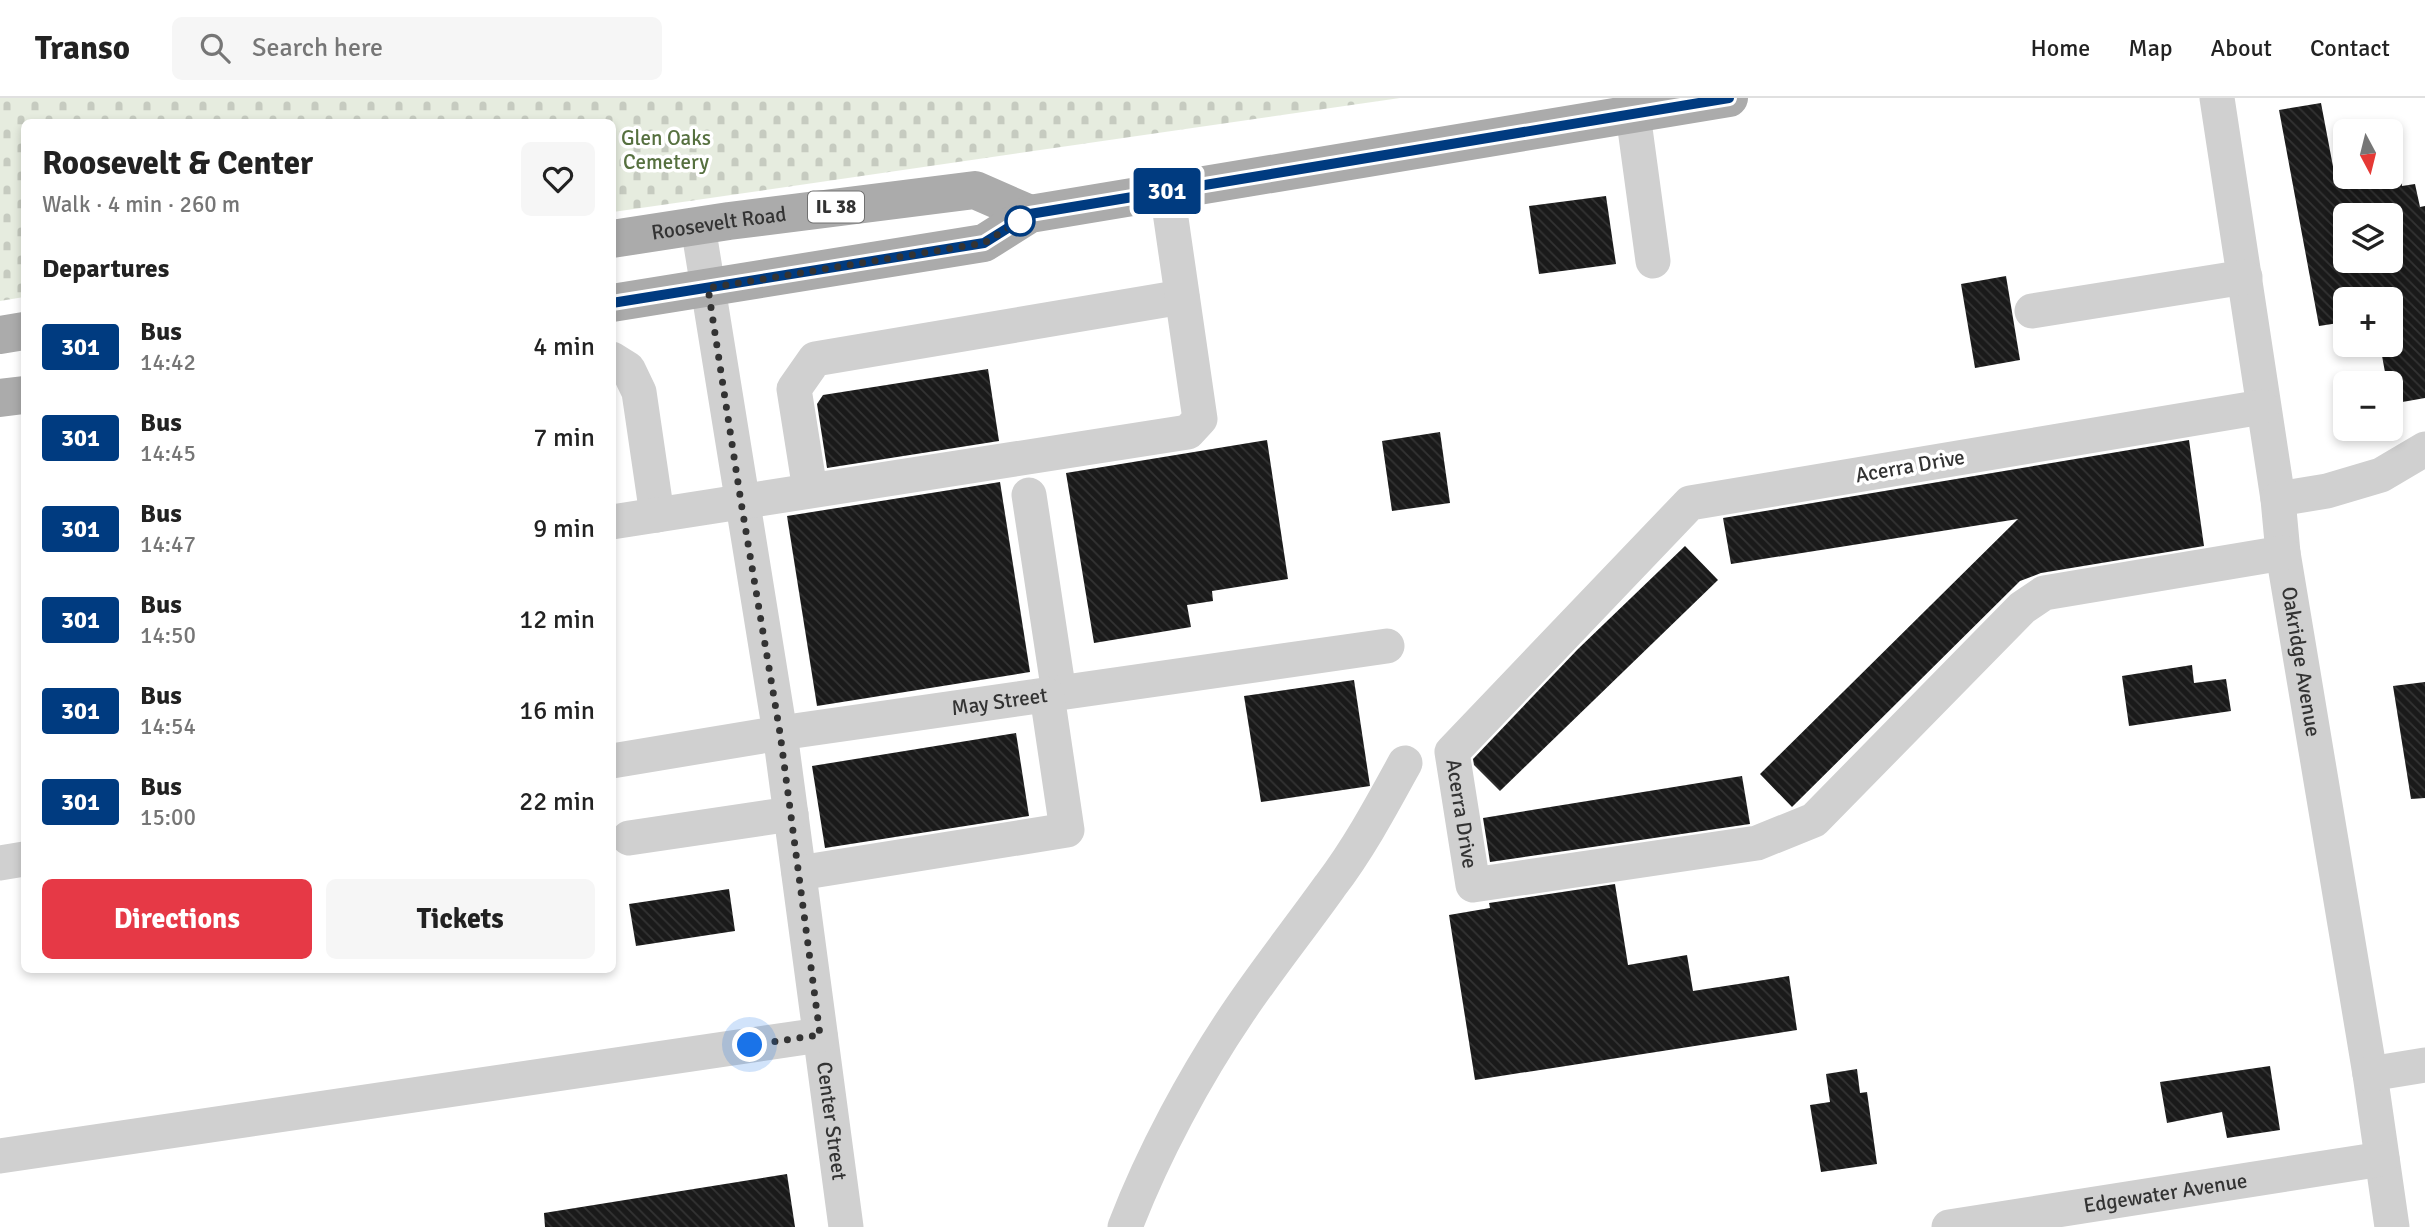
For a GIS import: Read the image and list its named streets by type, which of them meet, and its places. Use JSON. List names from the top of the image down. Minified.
{"streets":{"main road":["IL 38","Roosevelt Road"],"street":["Acerra Drive","Oakridge Avenue","May Street","Center Street","Edgewater Avenue"]},"crossings":[["Roosevelt Road","Center Street"],["Acerra Drive","Oakridge Avenue"],["Oakridge Avenue","Edgewater Avenue"],["May Street","Center Street"]],"parks":["Glen Oaks Cemetery"],"lines":["bus line 301"],"north":"bottom","page":{"header":"Transo","search":"Search here","nav":["Home","Map","About","Contact"],"on_map":"301","map_buttons":["+","−"],"heading":[["Roosevelt & Center","Walk · 4 min · 260 m"],"Departures"],"list":[{"mark":"301","name":"Bus","note":"14:42","value":"4 min"},{"mark":"301","name":"Bus","note":"14:45","value":"7 min"},{"mark":"301","name":"Bus","note":"14:47","value":"9 min"},{"mark":"301","name":"Bus","note":"14:50","value":"12 min"},{"mark":"301","name":"Bus","note":"14:54","value":"16 min"},{"mark":"301","name":"Bus","note":"15:00","value":"22 min"}],"buttons":["Directions","Tickets"]}}
